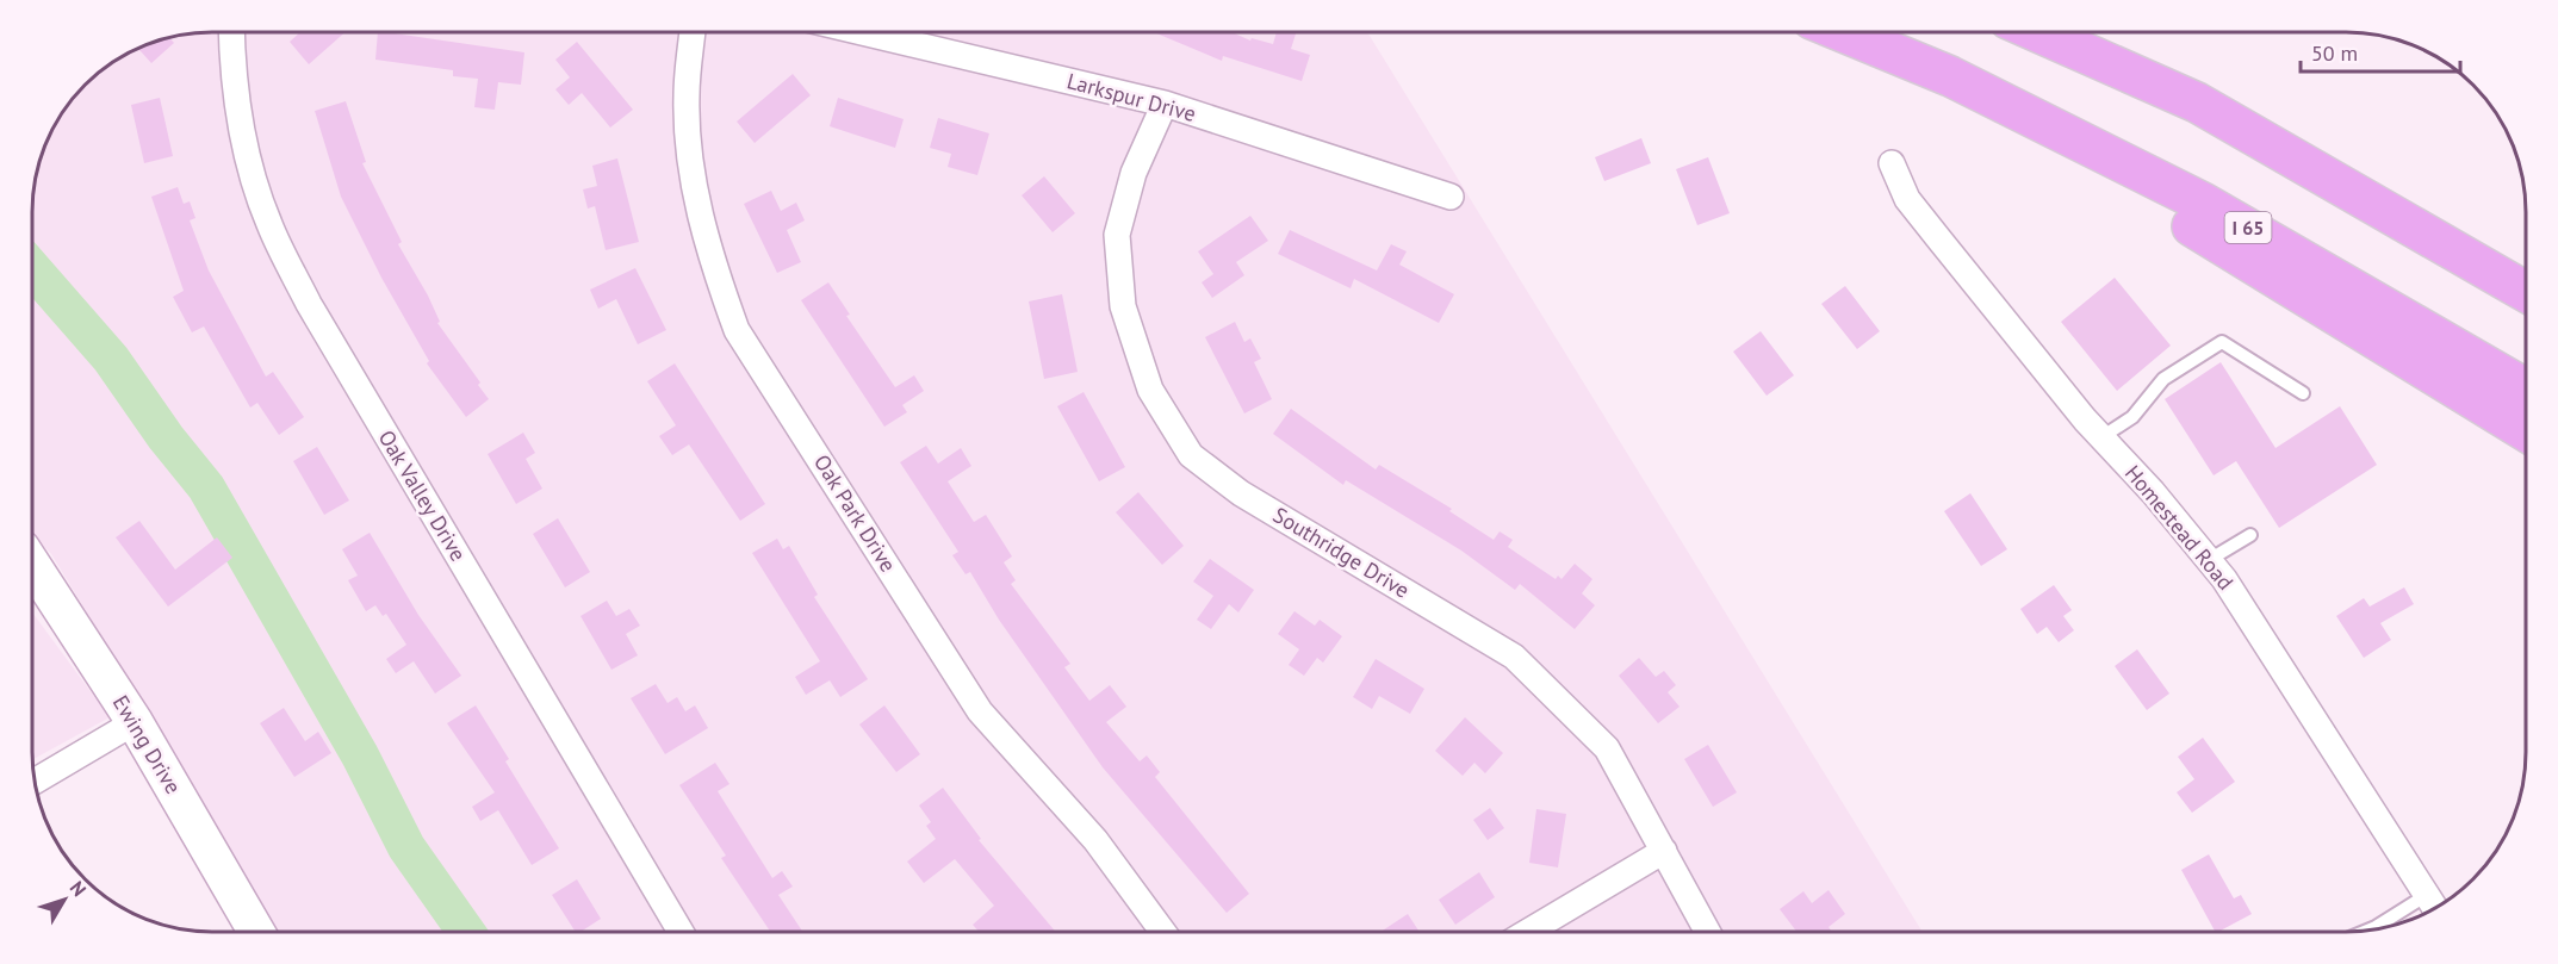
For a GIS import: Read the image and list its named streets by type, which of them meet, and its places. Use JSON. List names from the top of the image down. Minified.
{"streets":{"highway":["I 65"],"main road":["Ewing Drive"],"street":["Larkspur Drive","Oak Valley Drive","Oak Park Drive","Homestead Road","Southridge Drive"]},"crossings":[["Larkspur Drive","Southridge Drive"]],"scale_bar":"50 m","north":"top right"}
